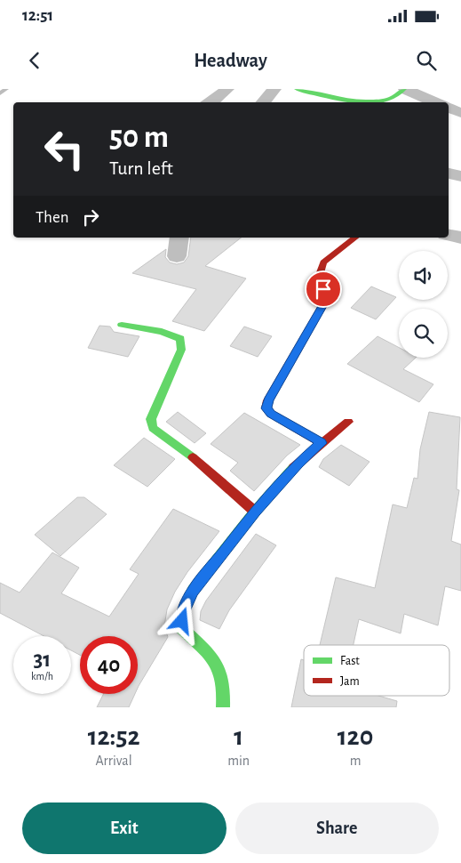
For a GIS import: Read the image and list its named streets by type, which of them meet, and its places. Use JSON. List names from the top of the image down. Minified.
{"legend":["Fast","Jam"],"page":{"status":"12:51","header":"Headway","turn":["50 m","Turn left"],"then":"Then","speed":"31 km/h","limit":"40","eta":["12:52","Arrival","1","min","120","m"],"buttons":["Exit","Share"]}}
